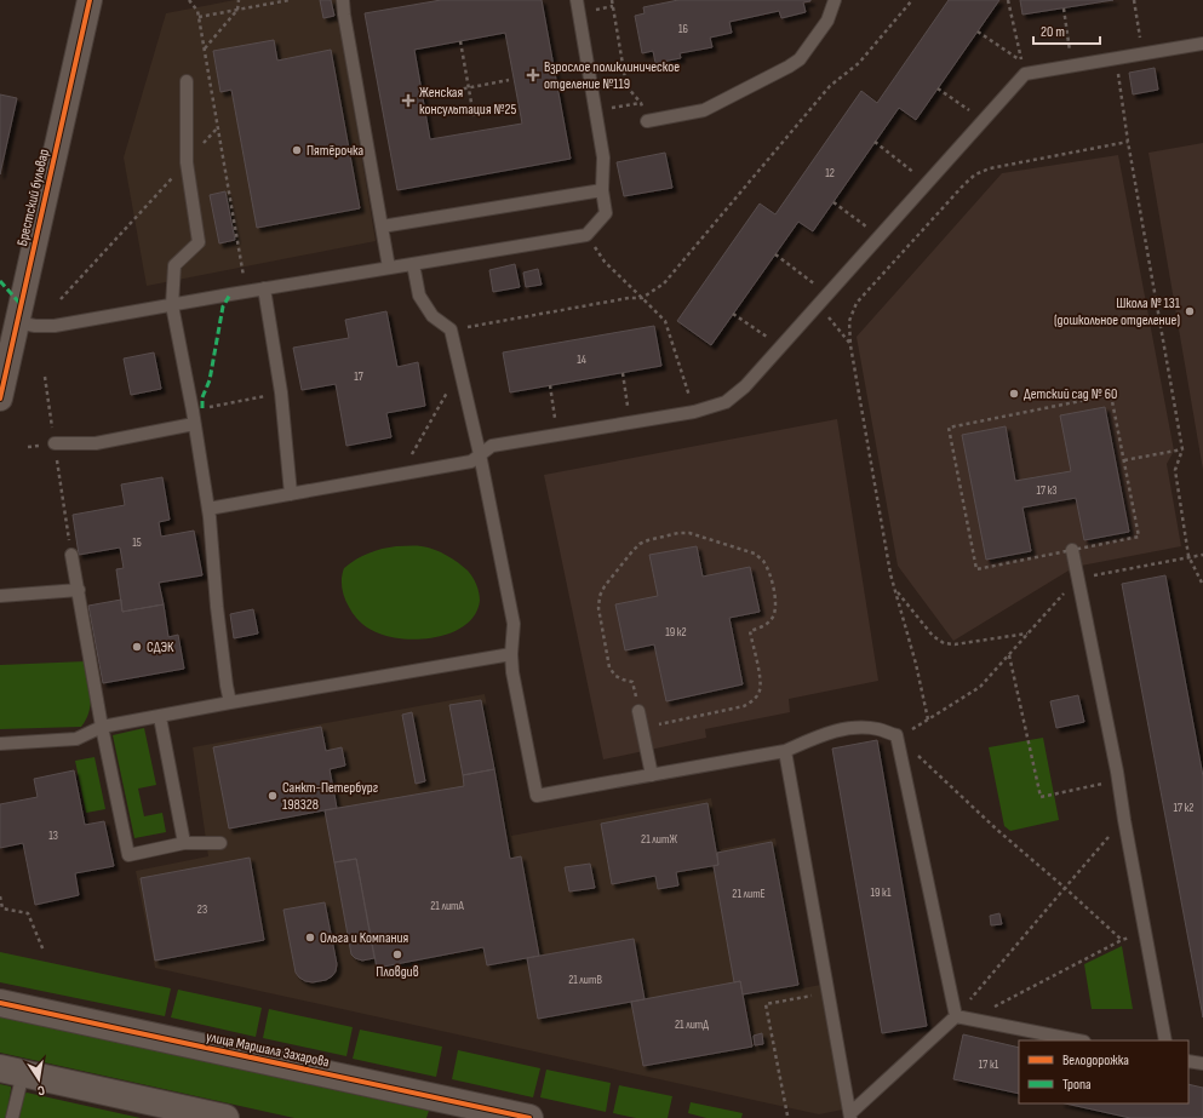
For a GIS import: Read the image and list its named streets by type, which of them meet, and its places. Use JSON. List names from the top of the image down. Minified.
{"streets":{"street":["Брестский бульвар","улица Маршала Захарова"]},"places":{"health":["Взрослое поликлиническое отделение №119","Женская консультация №25"],"other":["Пятёрочка","Школа № 131 (дошкольное отделение)","Детский сад № 60","СДЭК","Санкт-Петербург 198328","Ольга и Компания","Пловдив"]},"house_numbers":["16","12","14","17","17 к3","15","19 к2","17 к2","13","21 литЖ","19 к1","21 литЕ","21 литА","23","21 литВ","21 литД","17 к1"],"legend":["Велодорожка","Тропа"],"scale_bar":"20 m","north":"bottom"}
